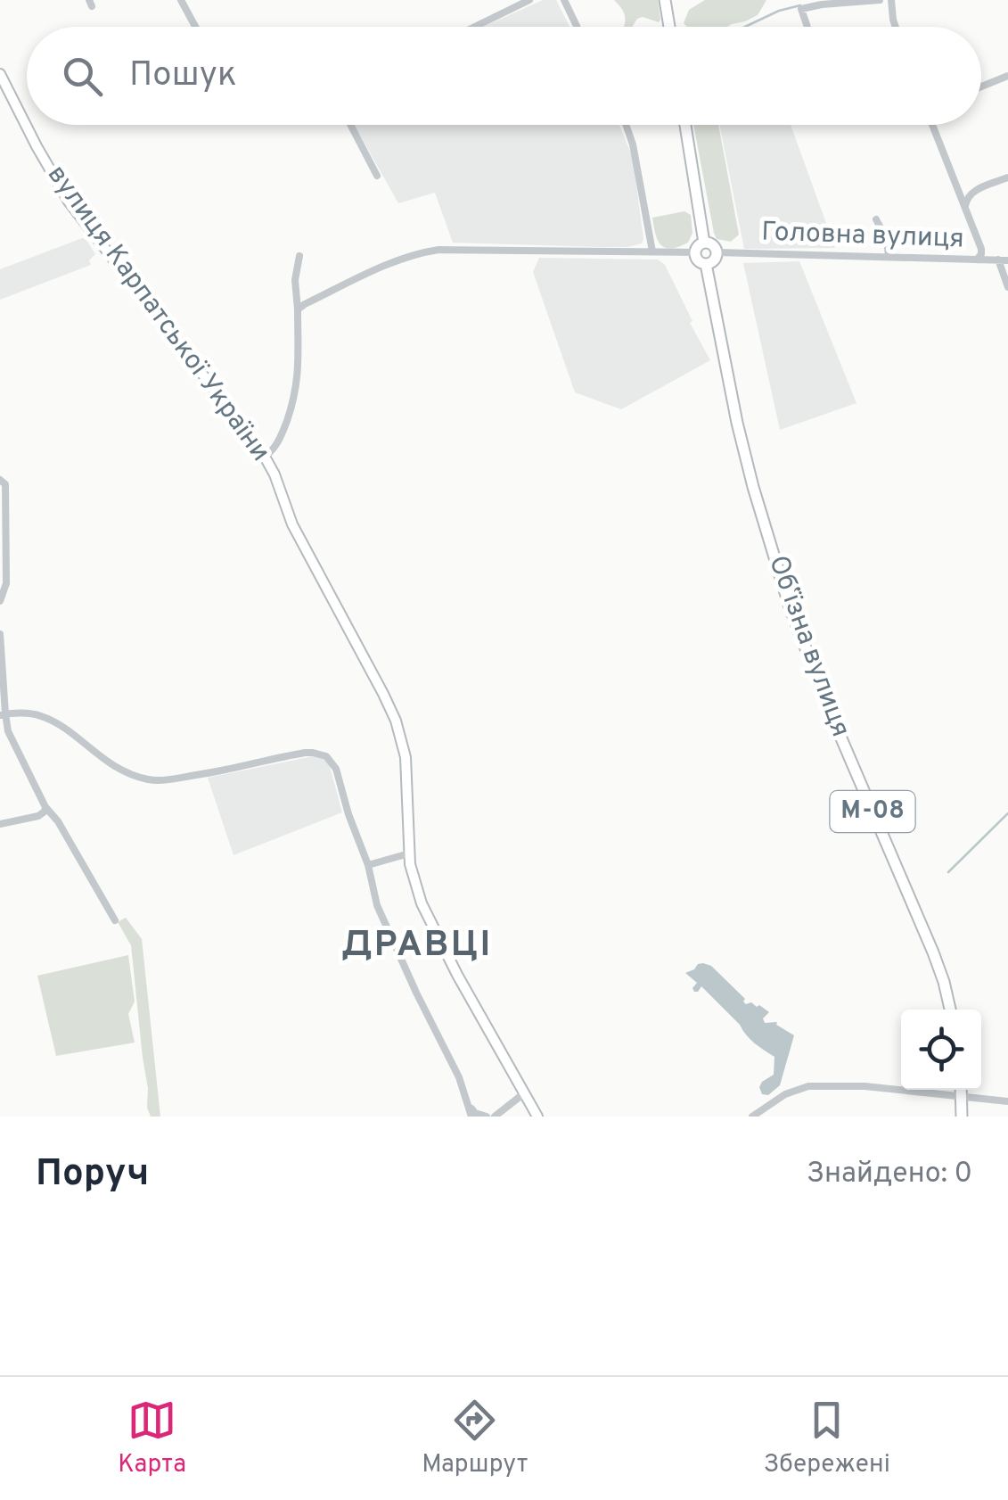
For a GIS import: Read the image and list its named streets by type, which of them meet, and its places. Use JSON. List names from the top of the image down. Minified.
{"streets":{"highway":["Обʼїзна вулиця","М-08"],"main road":["вулиця Карпатської України"],"street":["Головна вулиця"]},"crossings":[["Головна вулиця","Обʼїзна вулиця"]],"districts":["ДРАВЦІ"],"page":{"search":"Пошук","heading":["Поруч","Знайдено: 0"],"nav":["Карта","Маршрут","Збережені"]}}
